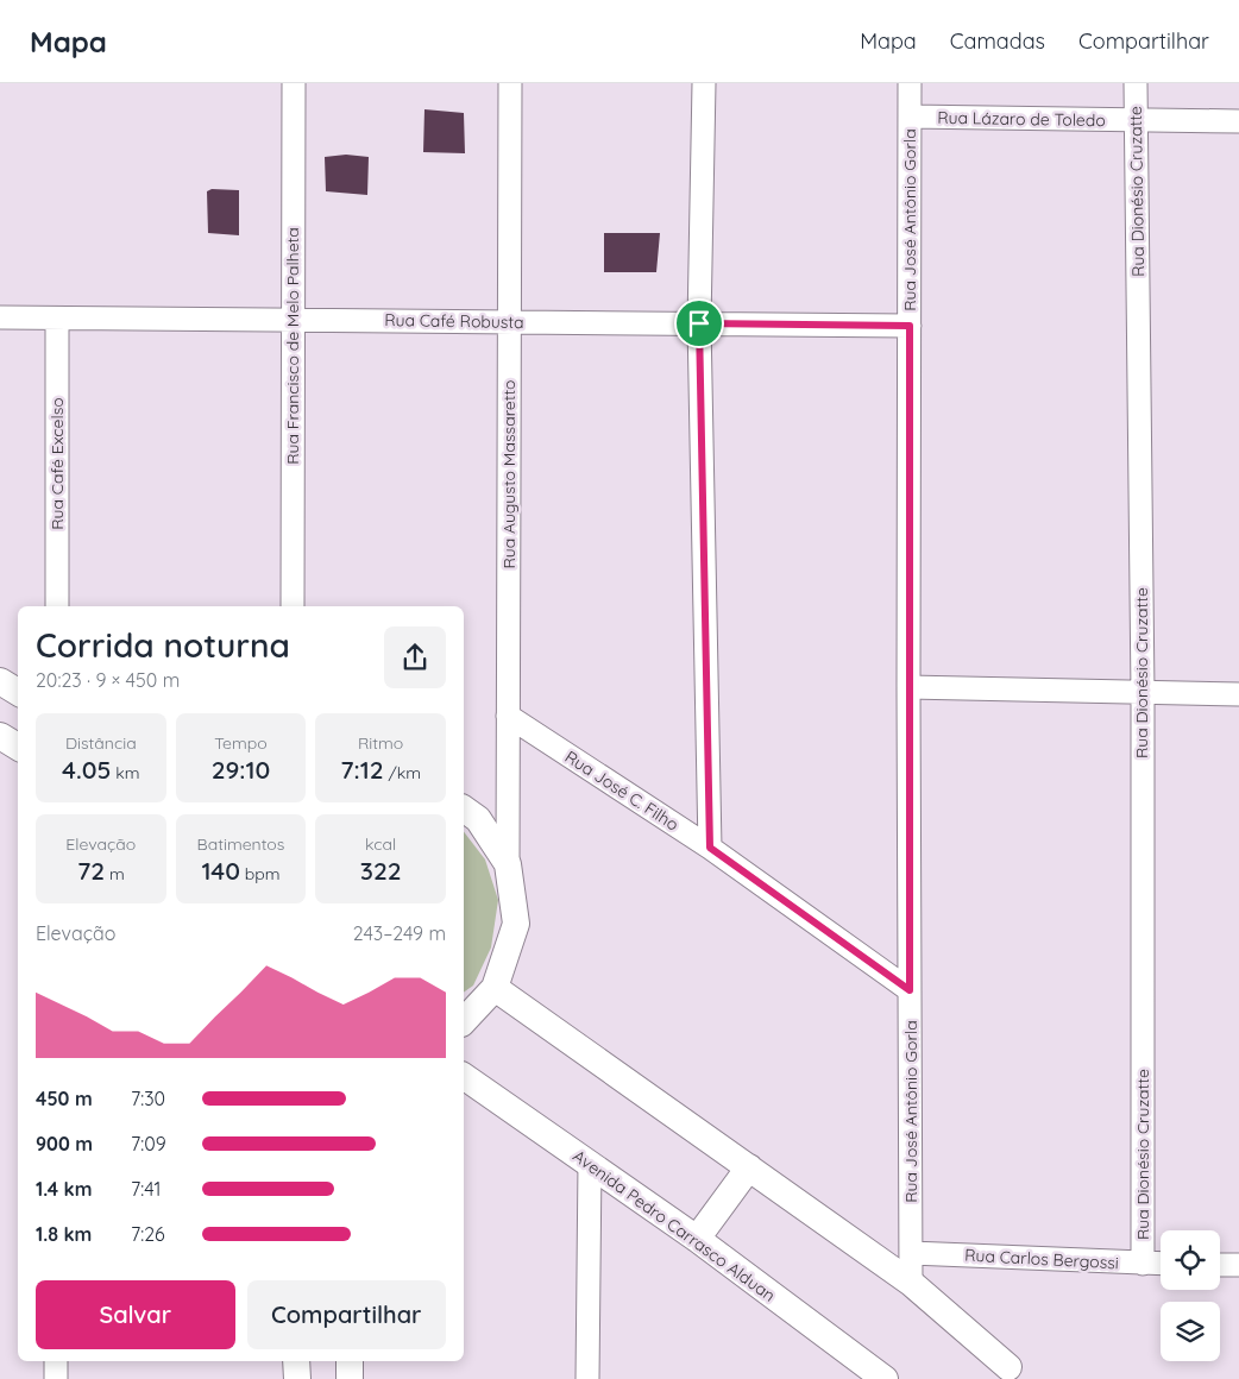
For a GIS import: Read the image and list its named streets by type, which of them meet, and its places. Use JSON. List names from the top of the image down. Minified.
{"streets":{"street":["Rua Lázaro de Toledo","Rua Dionésio Cruzatte","Rua José Antônio Gorla","Rua Café Robusta","Rua Francisco de Melo Palheta","Rua Café Excelso","Rua Augusto Massaretto","Rua José C. Filho","Avenida Pedro Carrasco Alduan","Rua Carlos Bergossi"]},"crossings":[["Rua Lázaro de Toledo","Rua Dionésio Cruzatte"],["Rua Lázaro de Toledo","Rua José Antônio Gorla"],["Rua Dionésio Cruzatte","Rua Carlos Bergossi"],["Rua José Antônio Gorla","Rua Café Robusta"],["Rua José Antônio Gorla","Rua José C. Filho"],["Rua José Antônio Gorla","Rua Carlos Bergossi"],["Rua Café Robusta","Rua Francisco de Melo Palheta"],["Rua Café Robusta","Rua Café Excelso"],["Rua Café Robusta","Rua Augusto Massaretto"],["Rua Augusto Massaretto","Rua José C. Filho"]],"page":{"header":"Mapa","nav":["Mapa","Camadas","Compartilhar"],"heading":["Corrida noturna","20:23 · 9 × 450 m"],"stats":[["Distância","4.05 km"],["Tempo","29:10"],["Ritmo","7:12 /km"],["Elevação","72 m"],["Batimentos","140 bpm"],["kcal","322"]],"chart":["Elevação","243–249 m"],"list":[{"name":"450 m","note":"7:30"},{"name":"900 m","note":"7:09"},{"name":"1.4 km","note":"7:41"},{"name":"1.8 km","note":"7:26"}],"buttons":["Salvar","Compartilhar"]}}
